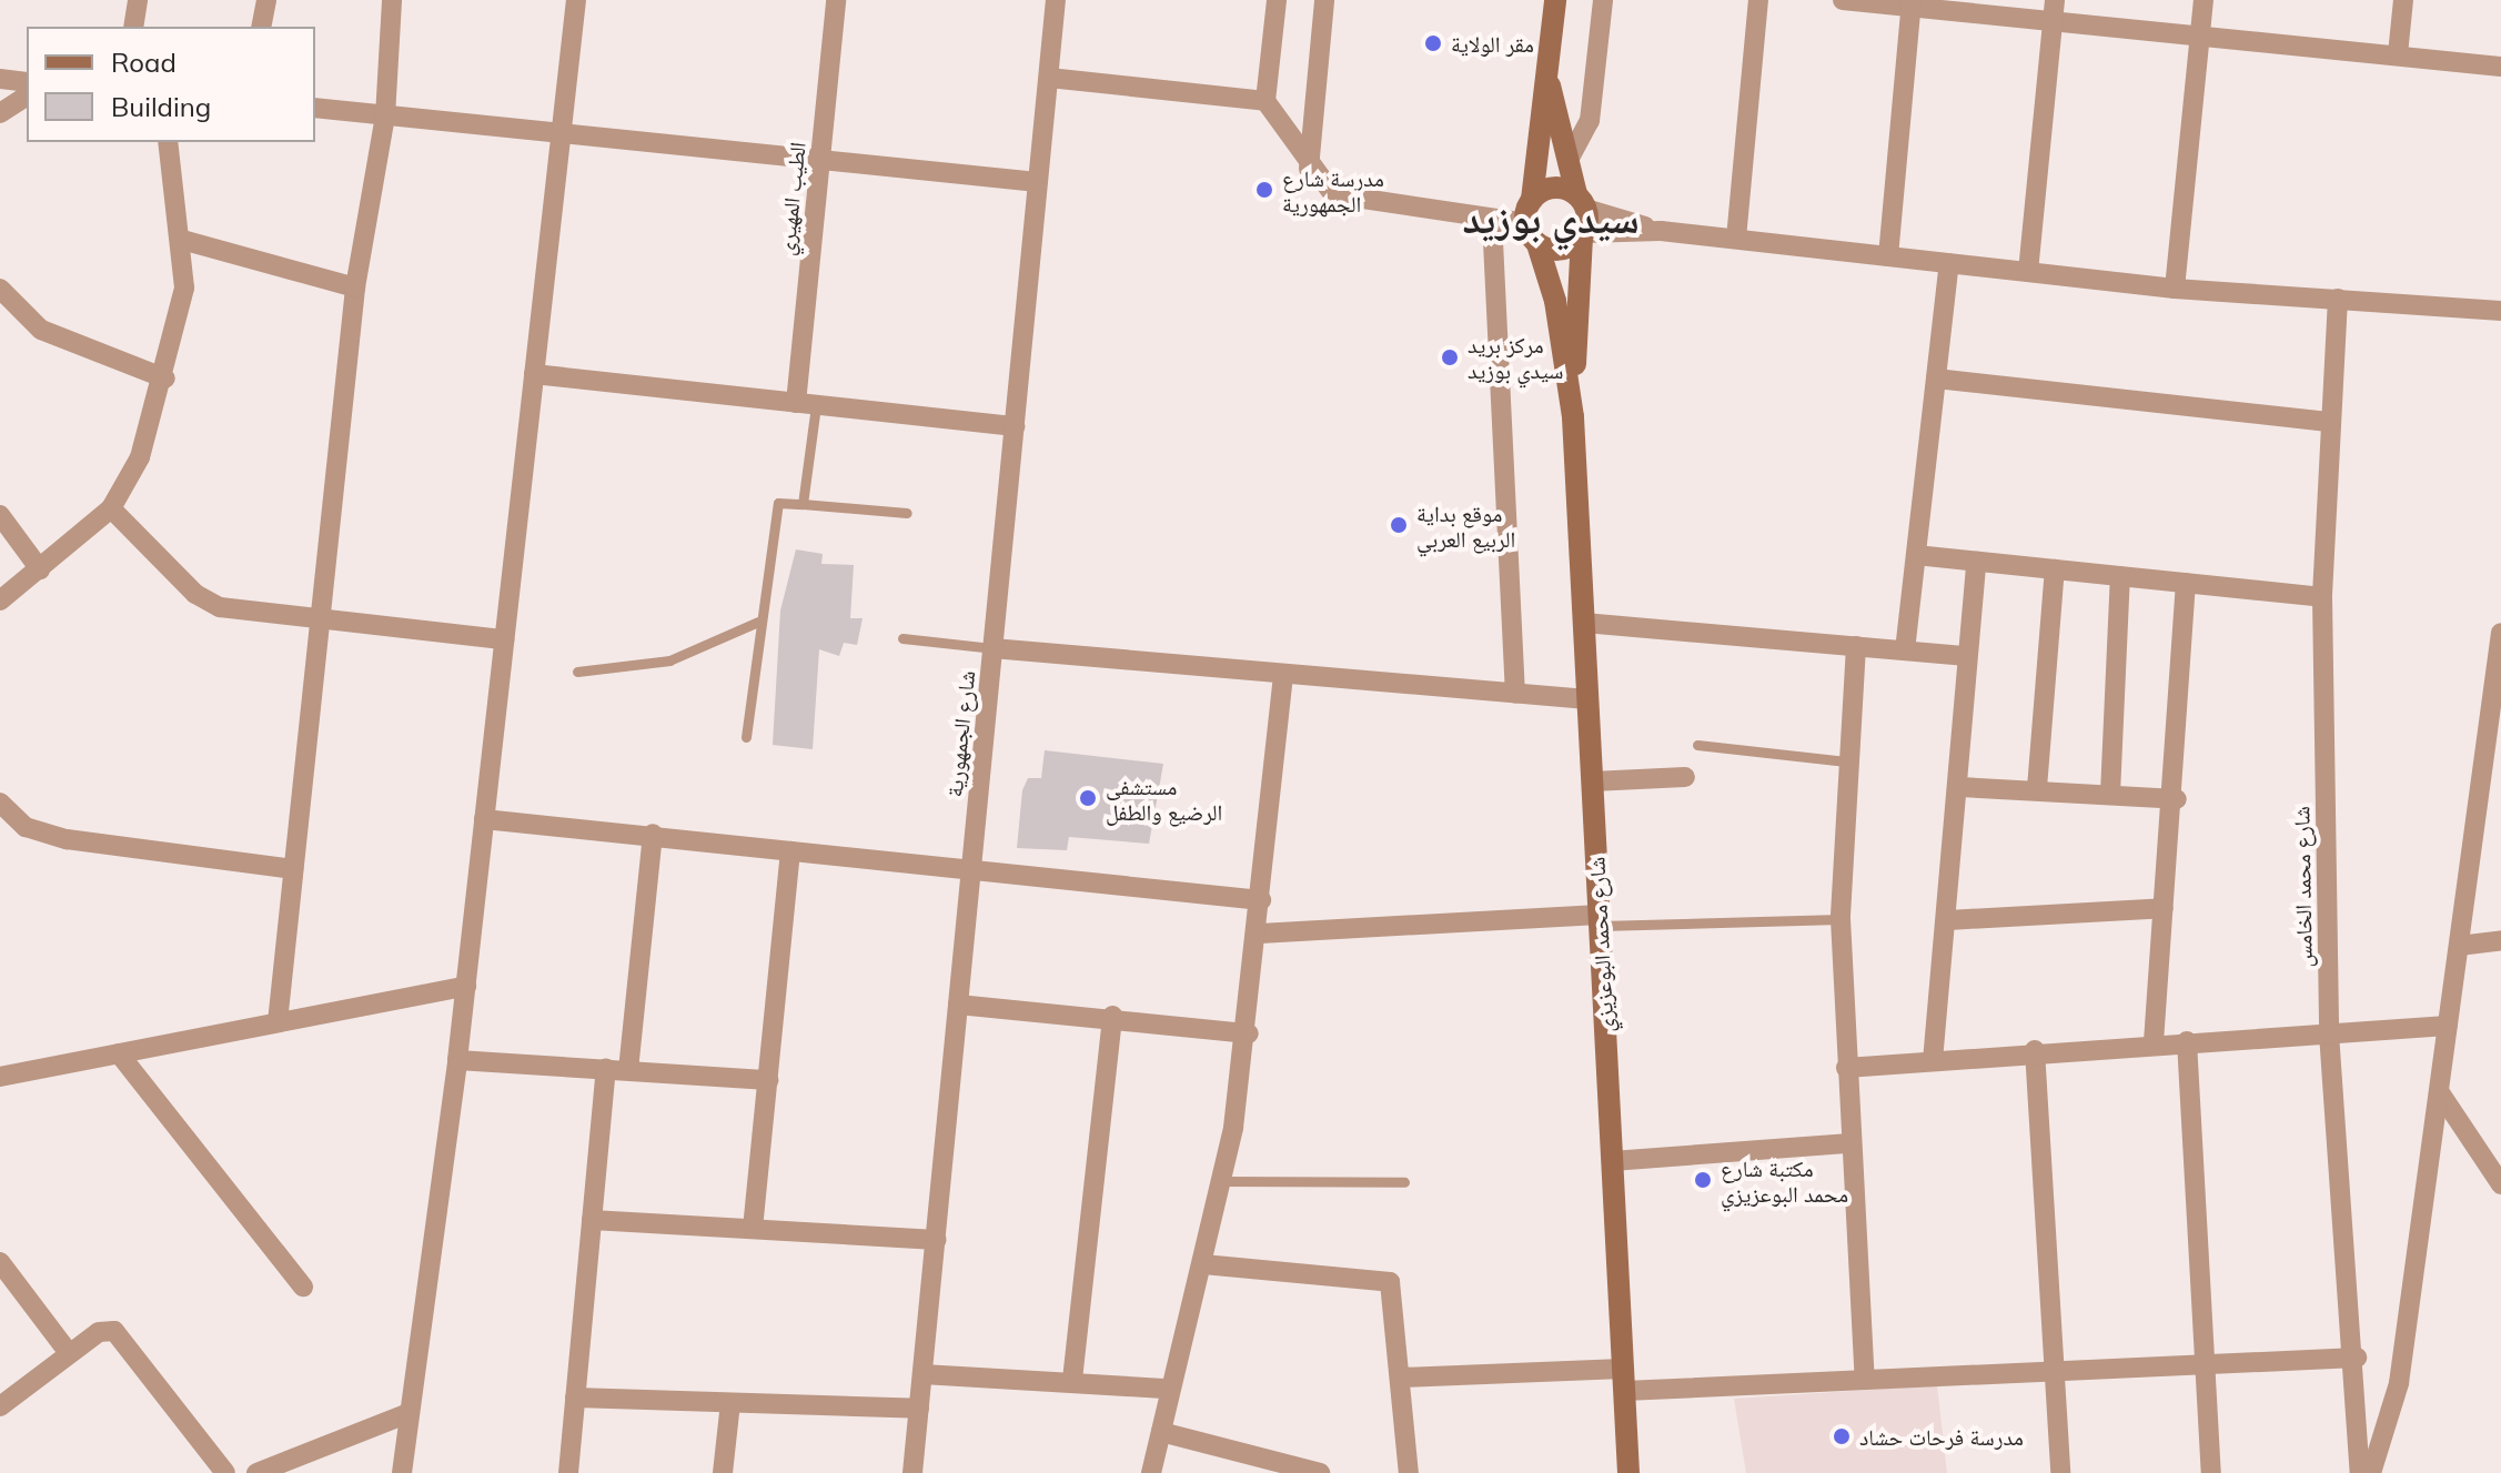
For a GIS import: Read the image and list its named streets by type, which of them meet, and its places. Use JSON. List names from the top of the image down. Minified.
{"streets":{"main road":["شارع محمد البوعزيزي"],"street":["الطيب المهيري","شارع الجمهورية","شارع محمد الخامس"]},"districts":["سيدي بوزيد"],"places":["مقر الولاية","مدرسة شارع الجمهورية","مركز بريد سيدي بوزيد","موقع بداية الربيع العربي","مستشفى الرضيع والطفل","مكتبة شارع محمد البوعزيزي","مدرسة فرحات حشاد"],"legend":["Road","Building"]}
